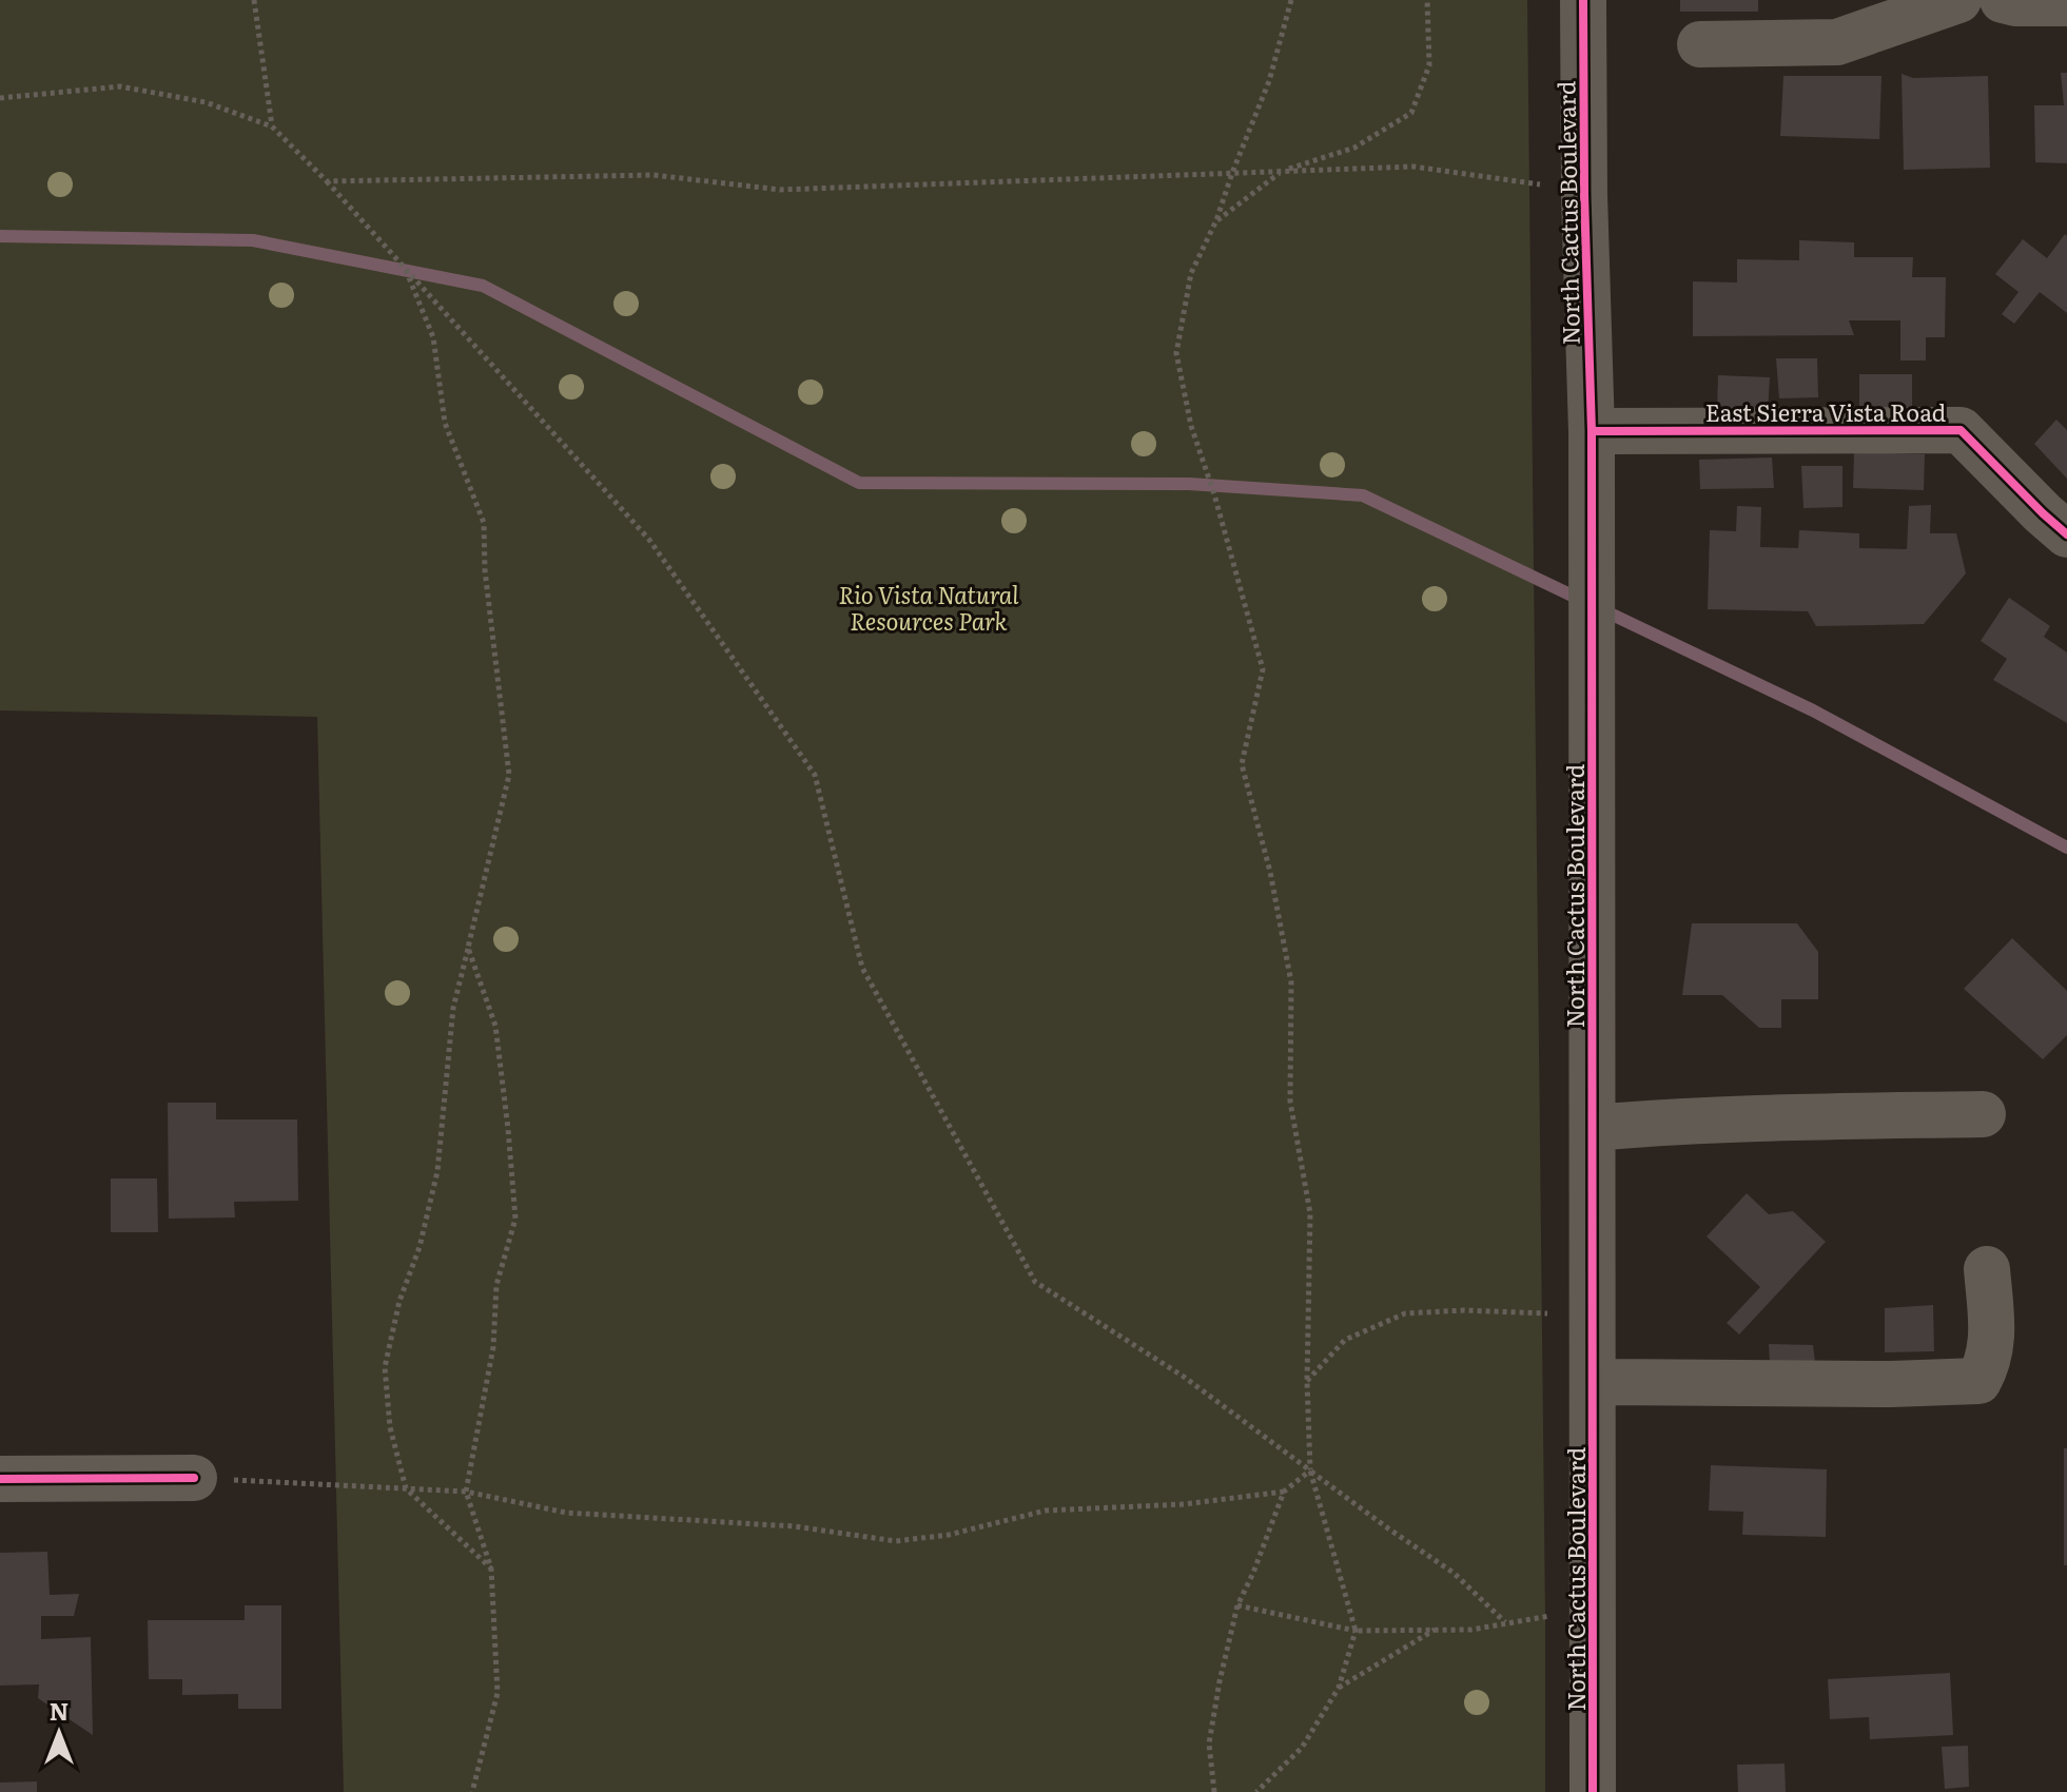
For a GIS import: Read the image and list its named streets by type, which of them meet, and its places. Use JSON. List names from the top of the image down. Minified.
{"streets":{"street":["North Cactus Boulevard","East Sierra Vista Road"]},"crossings":[["North Cactus Boulevard","East Sierra Vista Road"]],"parks":["Rio Vista Natural Resources Park"],"north":"top"}
